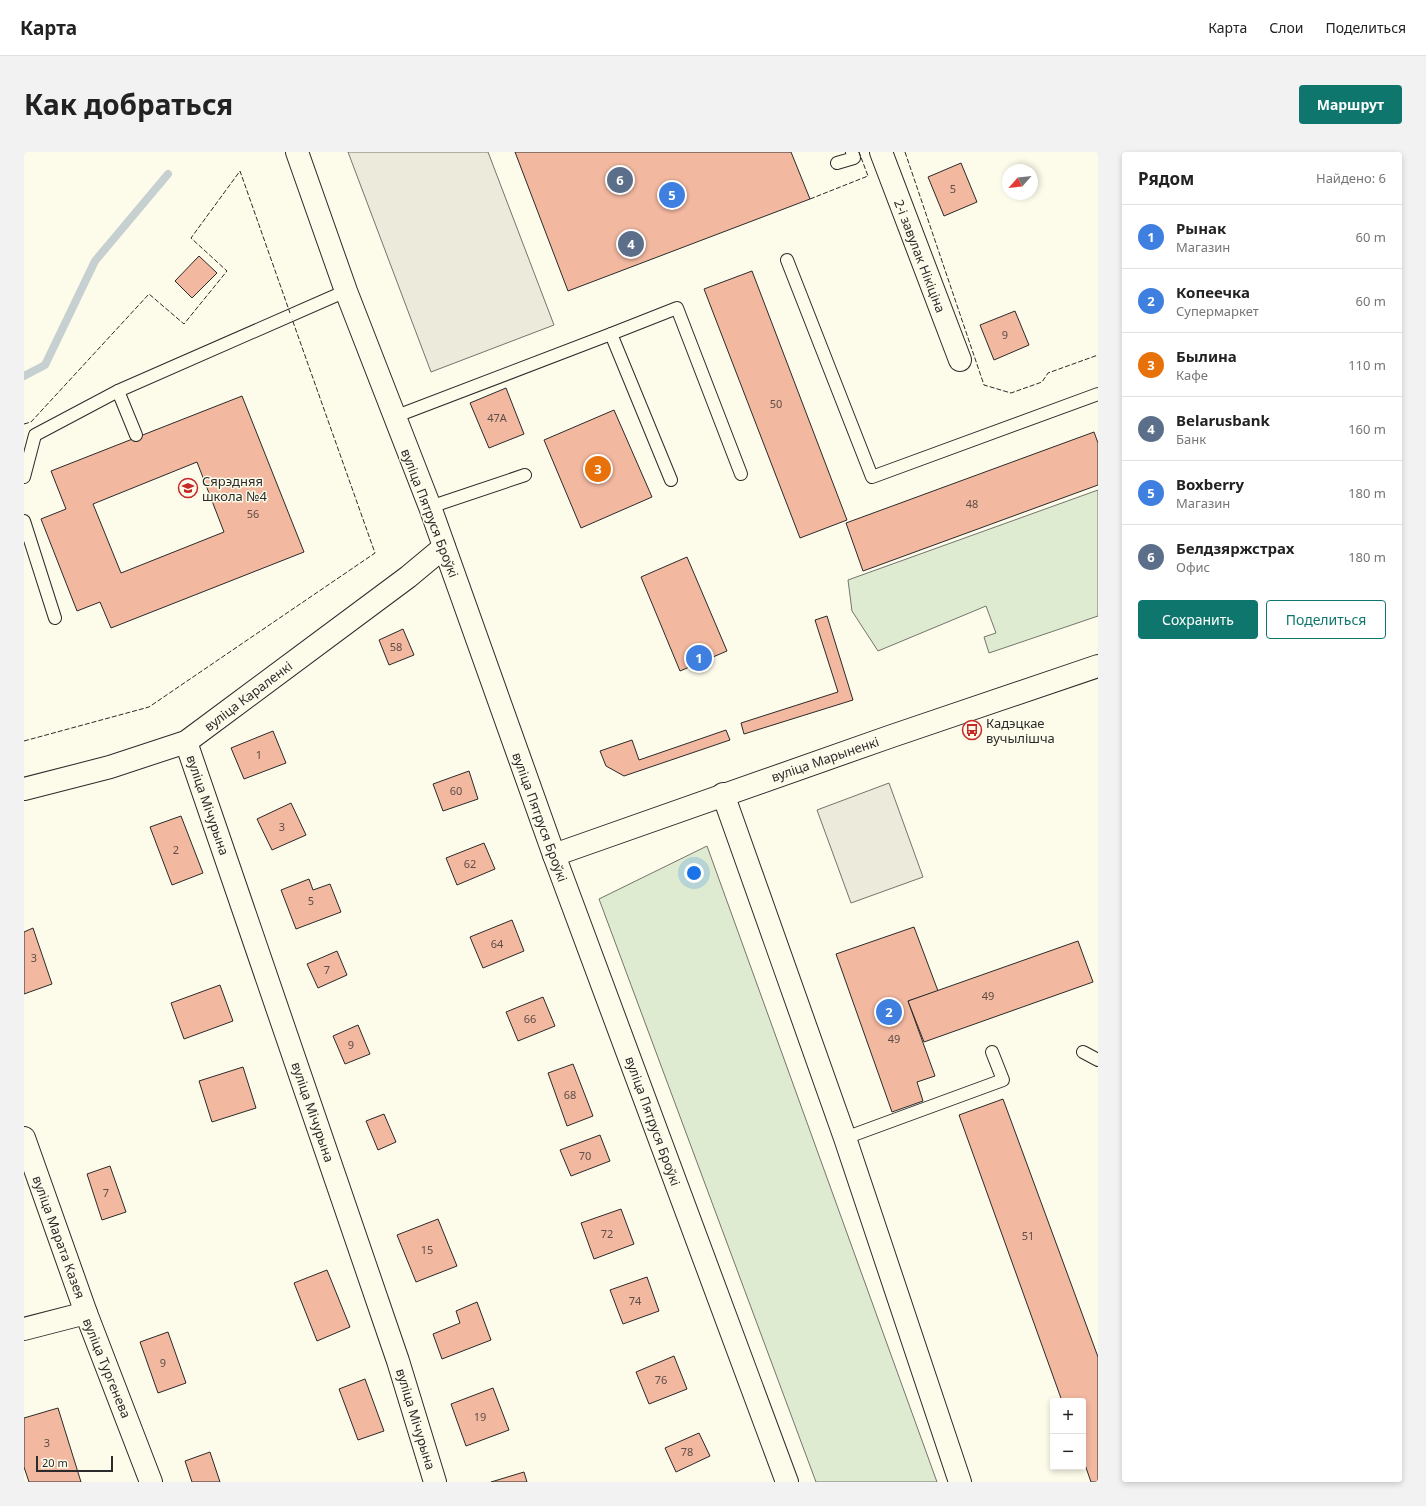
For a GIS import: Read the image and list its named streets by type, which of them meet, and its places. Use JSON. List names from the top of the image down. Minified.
{"streets":{"street":["2-і завулак Нікіціна","вуліца Пятруся Броўкі","вуліца Караленкі","вуліца Марыненкі","вуліца Мічурына","вуліца Марата Казея","вуліца Тургенева"]},"crossings":[["вуліца Пятруся Броўкі","вуліца Караленкі"],["вуліца Пятруся Броўкі","вуліца Марыненкі"],["вуліца Караленкі","вуліца Мічурына"],["вуліца Марата Казея","вуліца Тургенева"]],"places":{"school or university":["Сярэдняя школа №4"],"bus stop":["Кадэцкае вучылішча"]},"house_numbers":["5","9","50","47А","48","56","58","1","60","3","2","62","5","64","3","7","49","66","49","9","68","70","7","72","51","15","74","9","76","19","3","78"],"scale_bar":"20 m","north":"bottom left","page":{"header":"Карта","nav":["Карта","Слои","Поделиться"],"title":"Как добраться","buttons":["Маршрут",["Сохранить","Поделиться"]],"heading":["Рядом","Найдено: 6"],"pins":["6","5","4","3","1","2"],"list":[{"mark":"1","name":"Рынак","note":"Магазин","value":"60 m"},{"mark":"2","name":"Копеечка","note":"Супермаркет","value":"60 m"},{"mark":"3","name":"Былина","note":"Кафе","value":"110 m"},{"mark":"4","name":"Belarusbank","note":"Банк","value":"160 m"},{"mark":"5","name":"Boxberry","note":"Магазин","value":"180 m"},{"mark":"6","name":"Белдзяржстрах","note":"Офис","value":"180 m"}],"map_buttons":["+","−"],"scale":"20 m"}}
